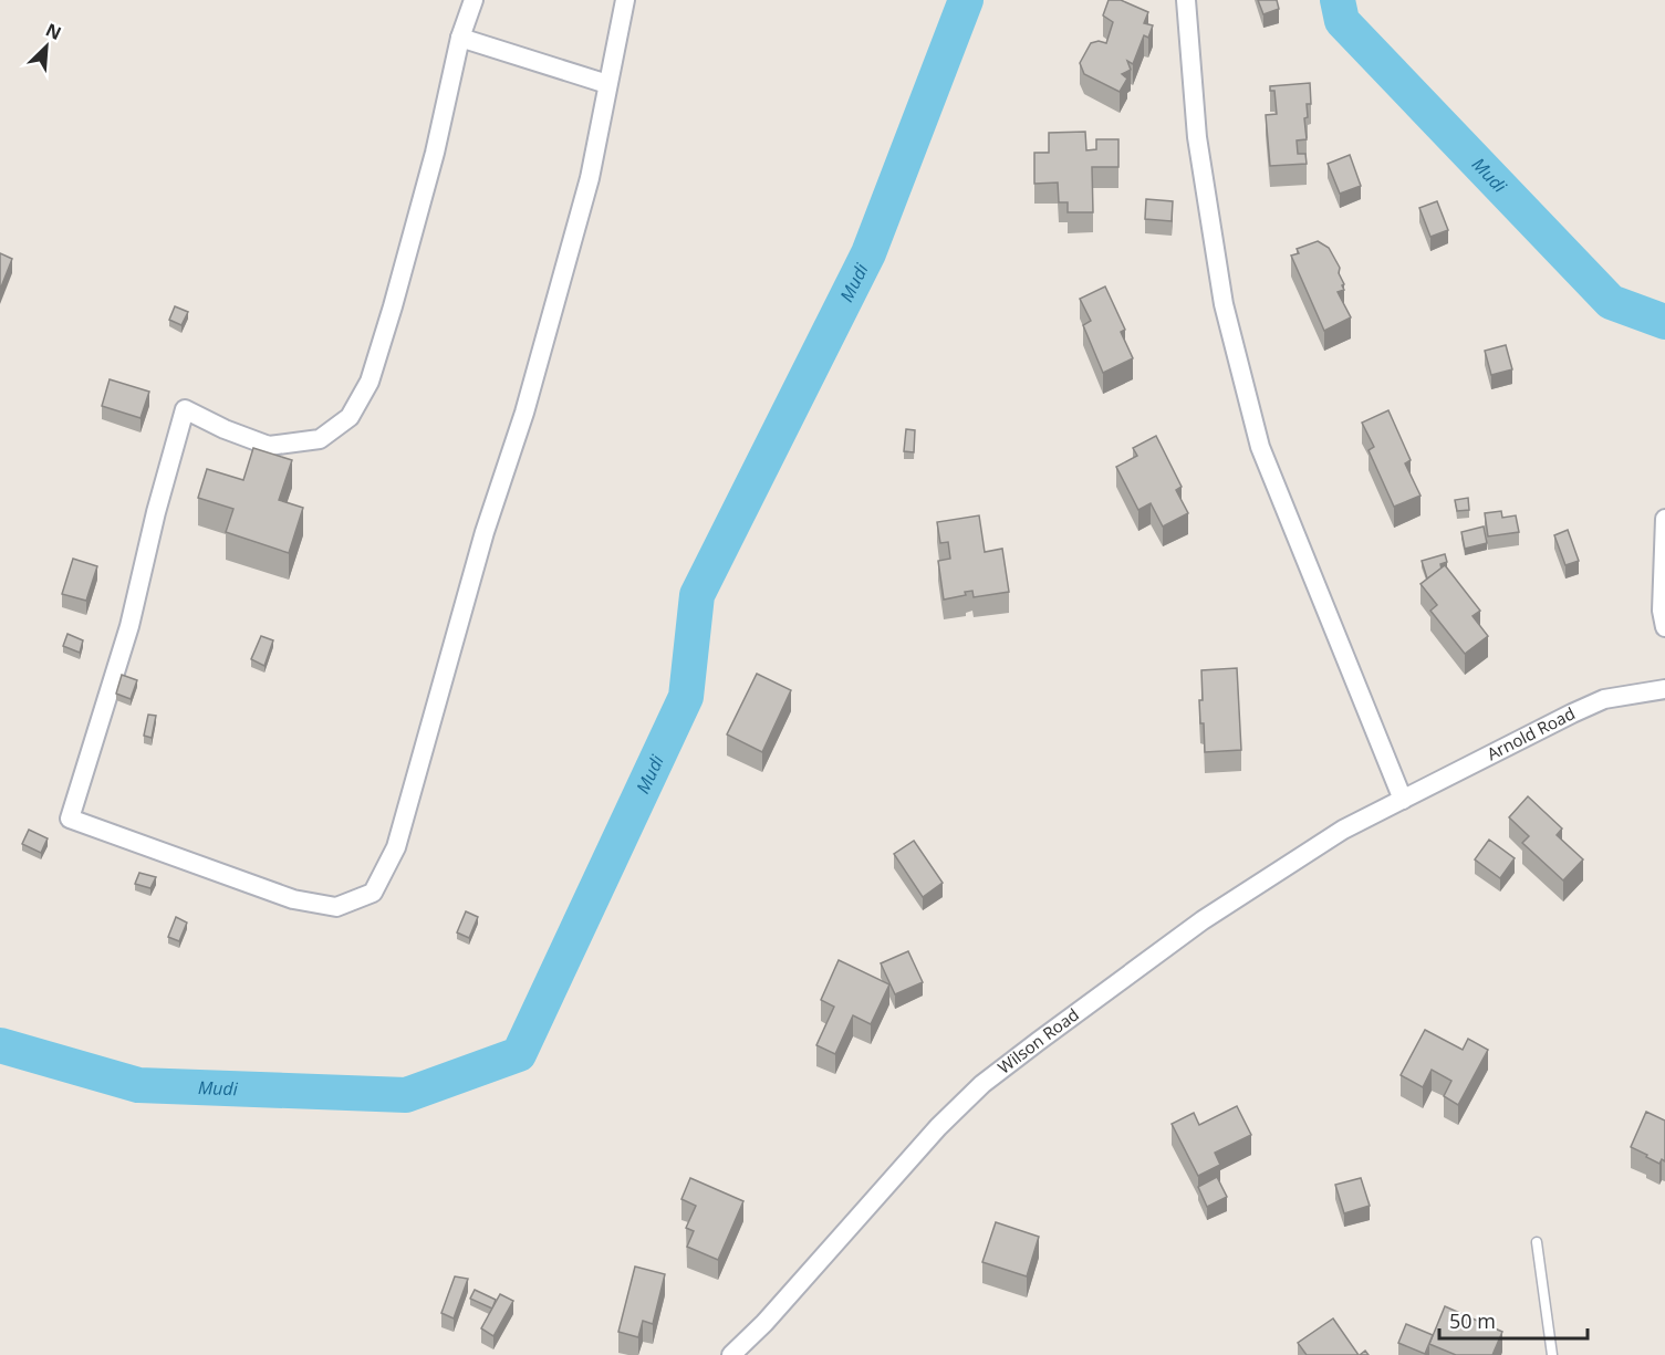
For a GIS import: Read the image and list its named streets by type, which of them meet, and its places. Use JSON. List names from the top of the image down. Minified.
{"streets":{"street":["Arnold Road","Wilson Road"]},"crossings":[["Arnold Road","Wilson Road"]],"water":["Mudi"],"scale_bar":"50 m","north":"top right"}
